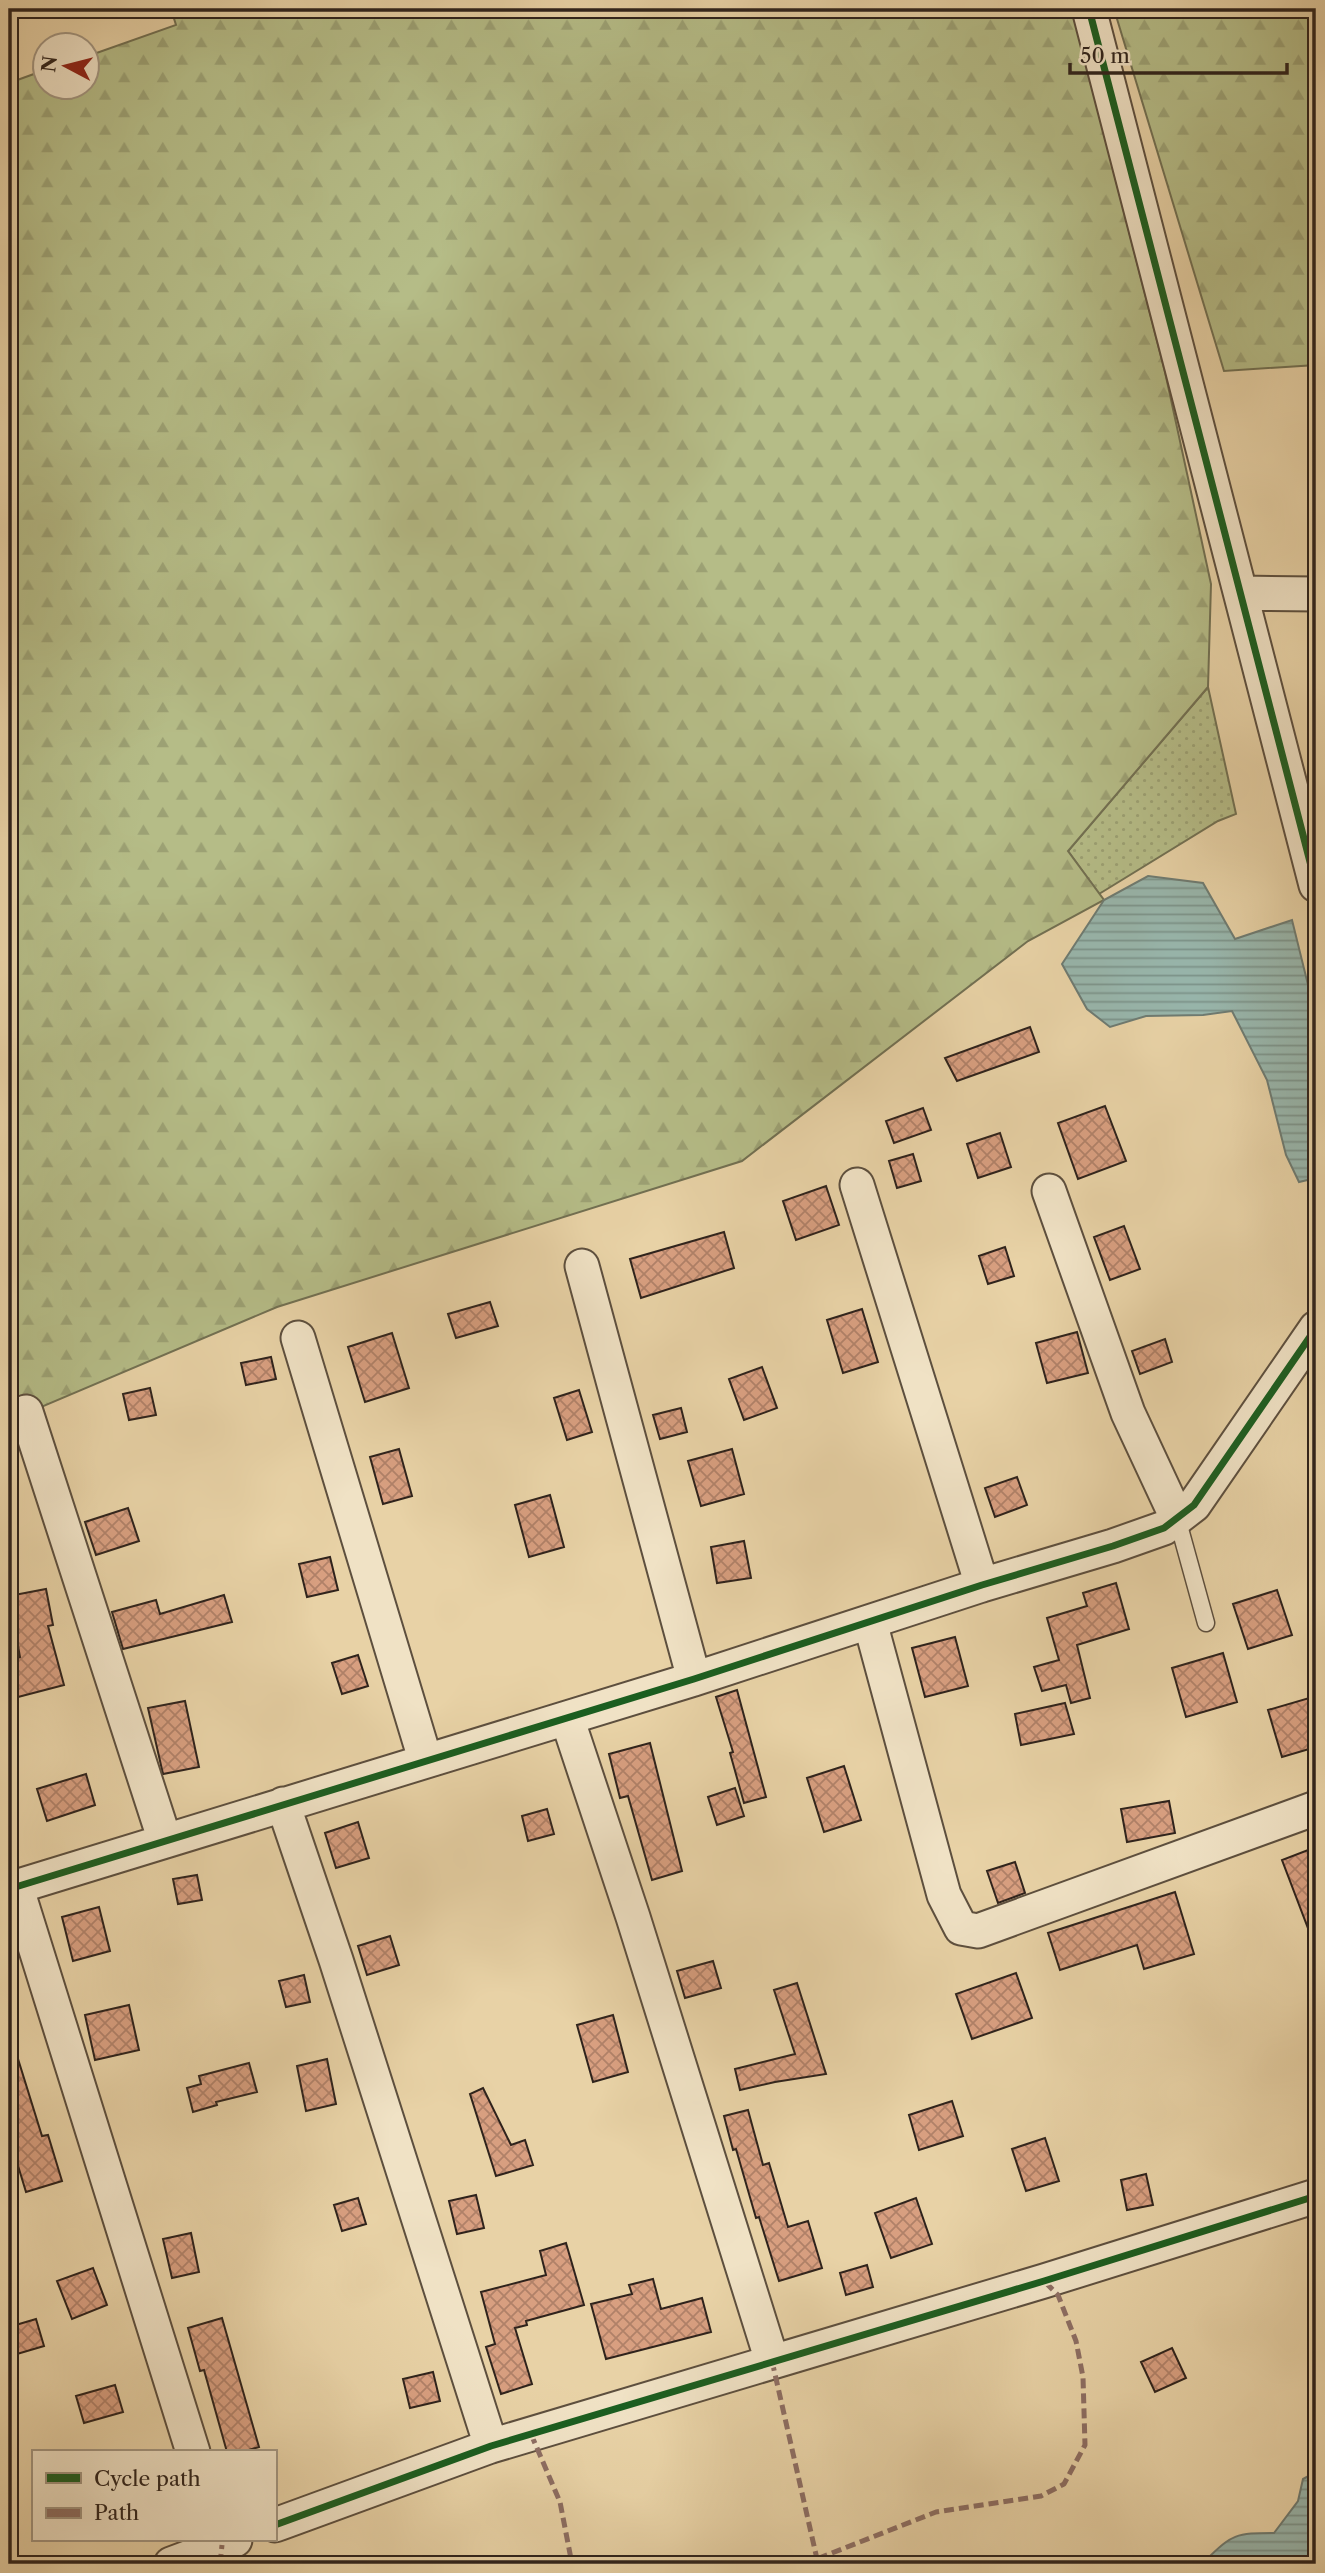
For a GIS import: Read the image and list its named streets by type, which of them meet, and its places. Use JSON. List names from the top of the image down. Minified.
{"legend":["Cycle path","Path"],"scale_bar":"50 m","north":"left"}
